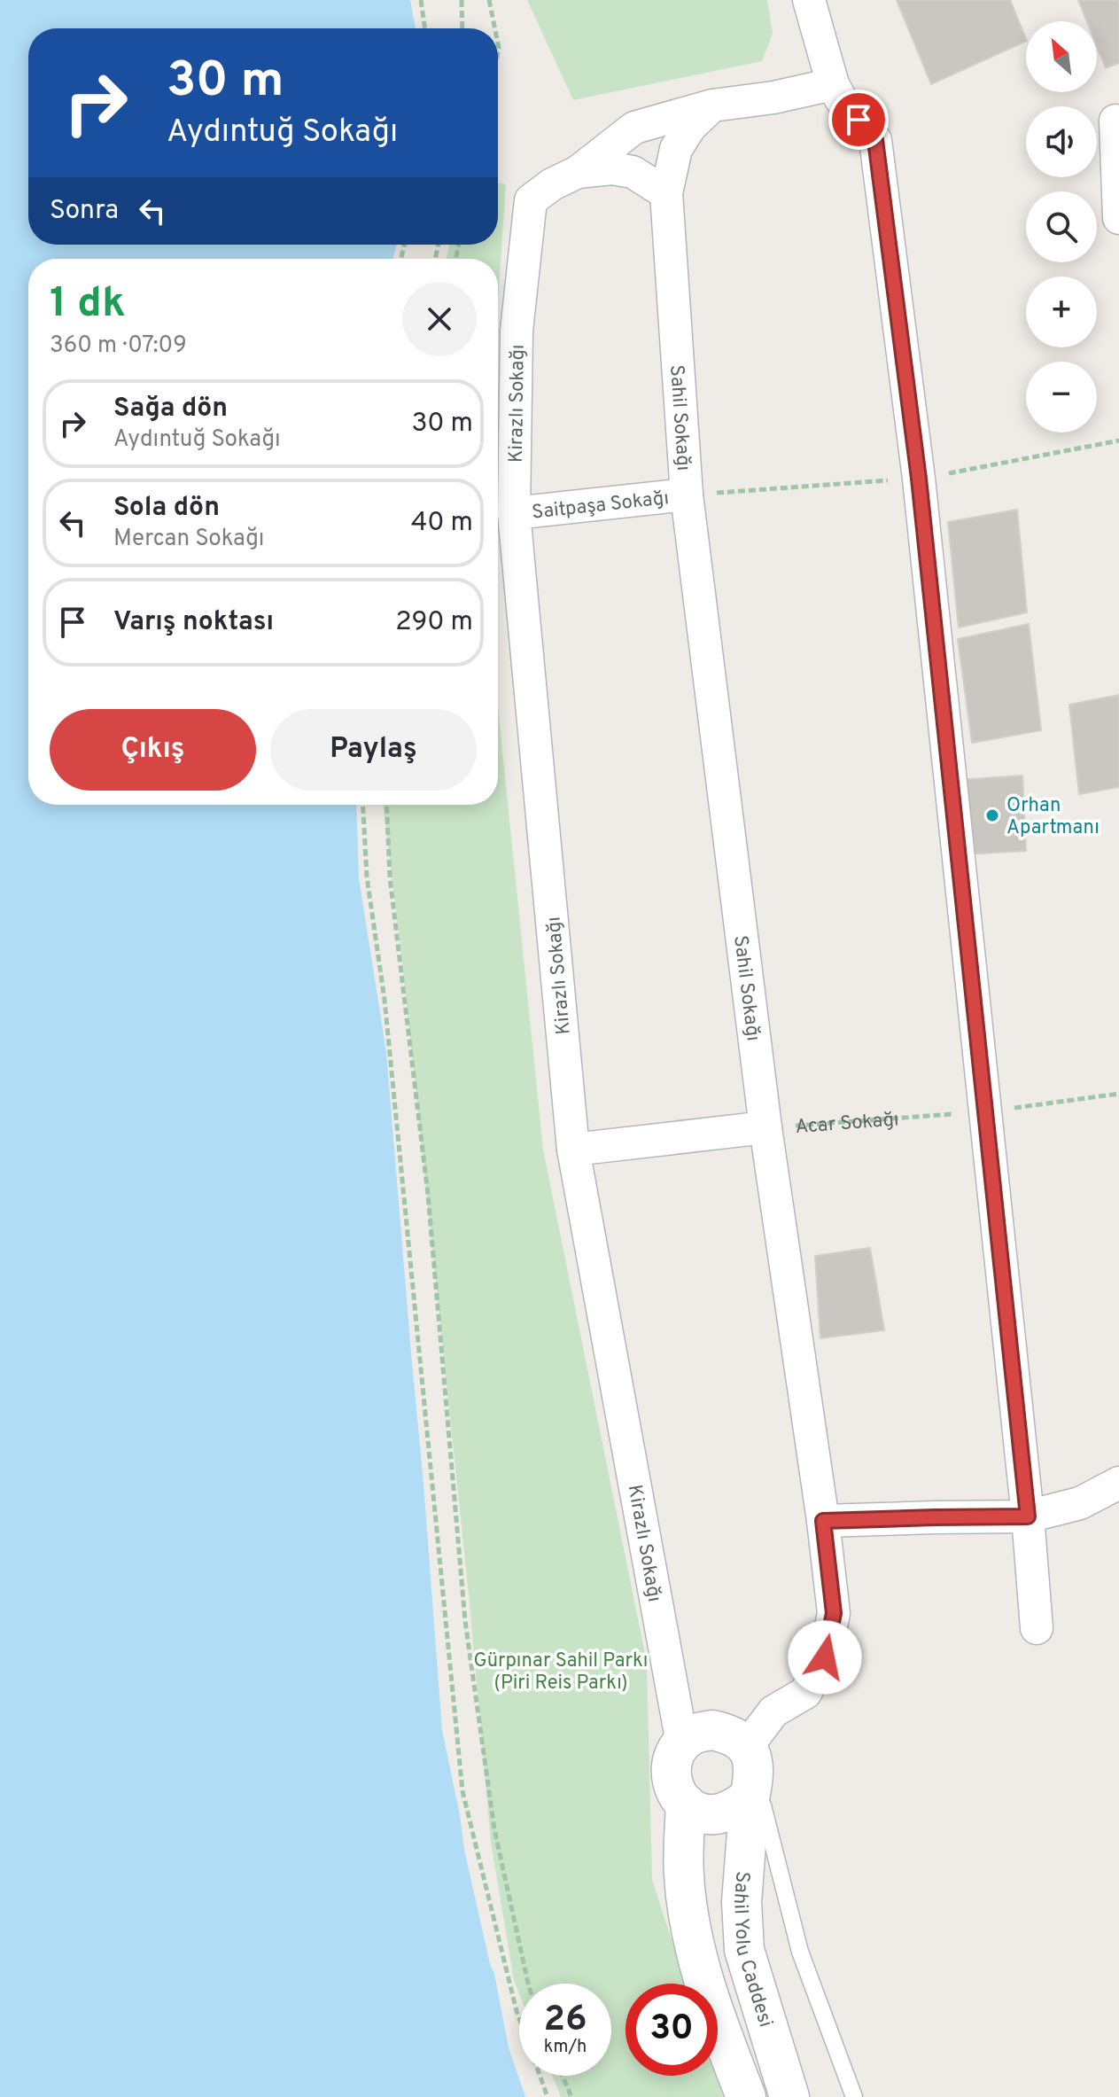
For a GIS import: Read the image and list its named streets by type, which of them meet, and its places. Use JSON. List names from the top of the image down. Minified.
{"streets":{"street":["Kirazlı Sokağı","Sahil Sokağı","Saitpaşa Sokağı","Acar Sokağı","Sahil Yolu Caddesi"]},"crossings":[["Kirazlı Sokağı","Sahil Sokağı"],["Kirazlı Sokağı","Saitpaşa Sokağı"],["Kirazlı Sokağı","Acar Sokağı"],["Kirazlı Sokağı","Sahil Yolu Caddesi"],["Sahil Sokağı","Saitpaşa Sokağı"],["Sahil Sokağı","Acar Sokağı"],["Sahil Sokağı","Sahil Yolu Caddesi"]],"parks":["Gürpınar Sahil Parkı (Piri Reis Parkı)"],"places":["Orhan Apartmanı"],"north":"top left","page":{"map_buttons":["+","−"],"turn":["30 m","Aydıntuğ Sokağı"],"then":"Sonra","heading":["1 dk","360 m · 07:09"],"list":[{"name":"Sağa dön","note":"Aydıntuğ Sokağı","value":"30 m"},{"name":"Sola dön","note":"Mercan Sokağı","value":"40 m"},{"name":"Varış noktası","value":"290 m"}],"buttons":["Çıkış","Paylaş"],"speed":"26 km/h","limit":"30"}}
